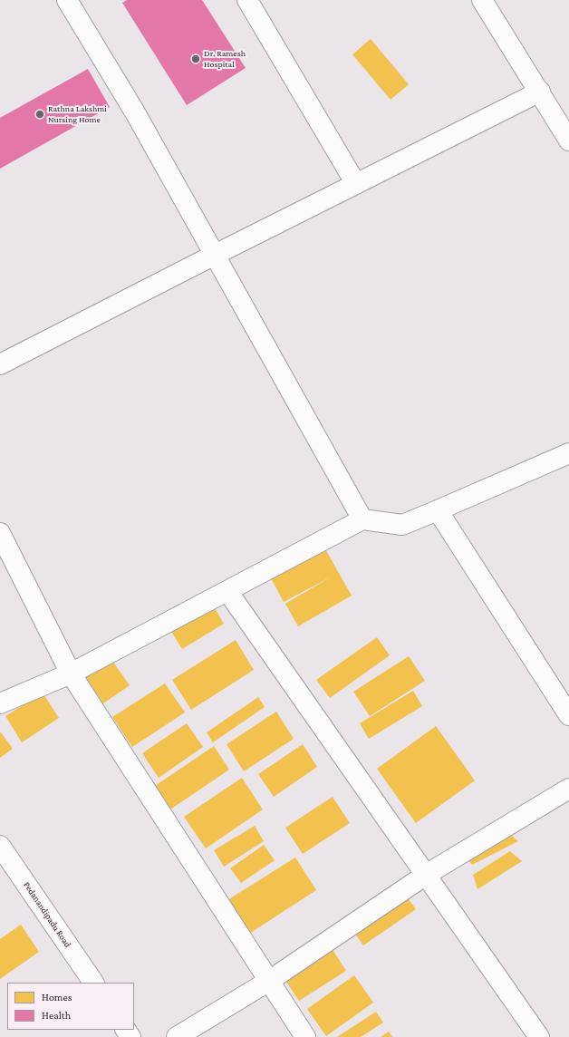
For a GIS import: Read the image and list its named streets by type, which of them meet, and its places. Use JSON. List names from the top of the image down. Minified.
{"streets":{"street":["Pedanandipadu Road"]},"places":["Dr. Ramesh Hospital","Rathna Lakshmi Nursing Home"],"legend":["Homes","Health"]}
